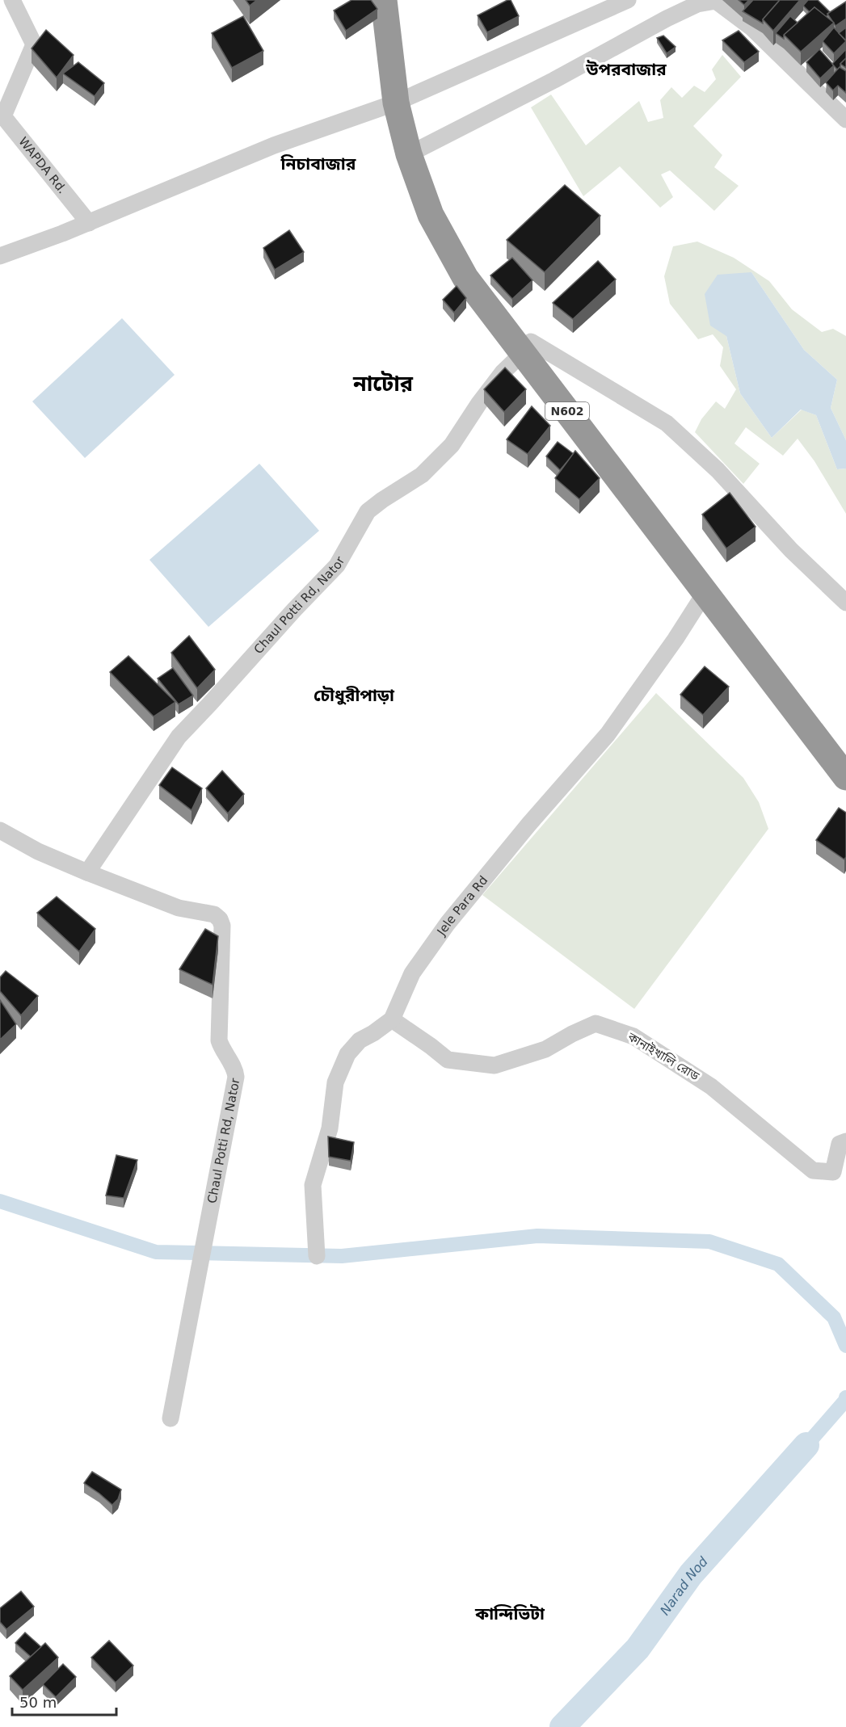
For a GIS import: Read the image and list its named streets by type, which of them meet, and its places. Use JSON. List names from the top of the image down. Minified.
{"streets":{"highway":["N602"],"street":["WAPDA Rd.","Chaul Potti Rd, Nator","Jele Para Rd","কানাইখালি রোড"]},"crossings":[["N602","Chaul Potti Rd, Nator"],["N602","Jele Para Rd"],["Jele Para Rd","কানাইখালি রোড"]],"districts":["উপরবাজার","নিচাবাজার","নাটোর","চৌধুরীপাড়া","কান্দিভিটা"],"water":["Narad Nod"],"scale_bar":"50 m"}
